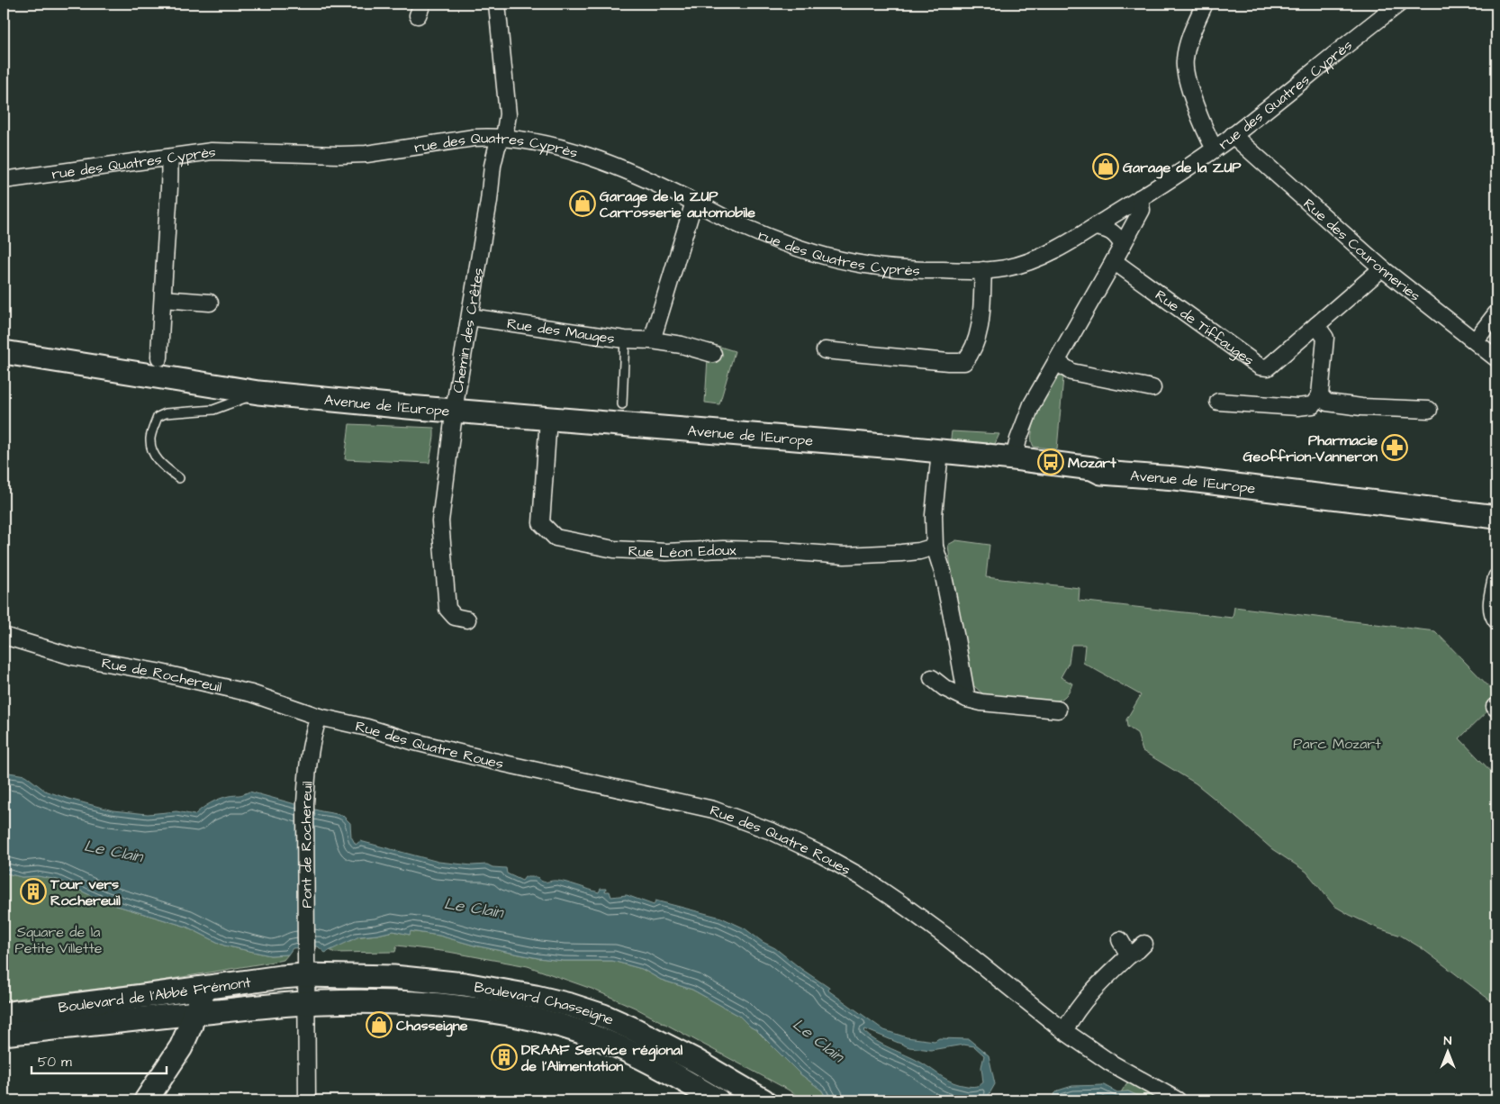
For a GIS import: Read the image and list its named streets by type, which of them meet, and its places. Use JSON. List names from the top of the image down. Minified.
{"streets":{"main road":["Avenue de l'Europe","Boulevard de l'Abbé Frémont","Boulevard Chasseigne"],"street":["rue des Quatres Cyprès","Rue des Couronneries","Rue de Tiffauges","Rue des Mauges","Chemin des Crêtes","Rue Léon Edoux","Rue de Rochereuil","Rue des Quatre Roues","Pont de Rochereuil"]},"crossings":[["rue des Quatres Cyprès","Rue des Couronneries"],["rue des Quatres Cyprès","Chemin des Crêtes"],["Rue des Couronneries","Rue de Tiffauges"],["Rue des Mauges","Chemin des Crêtes"],["Chemin des Crêtes","Avenue de l'Europe"],["Avenue de l'Europe","Rue Léon Edoux"],["Rue de Rochereuil","Rue des Quatre Roues"],["Rue de Rochereuil","Pont de Rochereuil"],["Rue des Quatre Roues","Pont de Rochereuil"],["Pont de Rochereuil","Boulevard de l'Abbé Frémont"],["Pont de Rochereuil","Boulevard Chasseigne"],["Boulevard de l'Abbé Frémont","Boulevard Chasseigne"]],"water":["Le Clain"],"parks":["Parc Mozart","Square de la Petite Villette"],"places":{"shop":["Garage de la ZUP","Garage de la ZUP Carrosserie automobile","Chasseigne"],"pharmacy":["Pharmacie Geoffrion-Vanneron"],"bus stop":["Mozart"],"building":["Tour vers Rochereuil","DRAAF Service régional de l'Alimentation"]},"scale_bar":"50 m","north":"top"}
